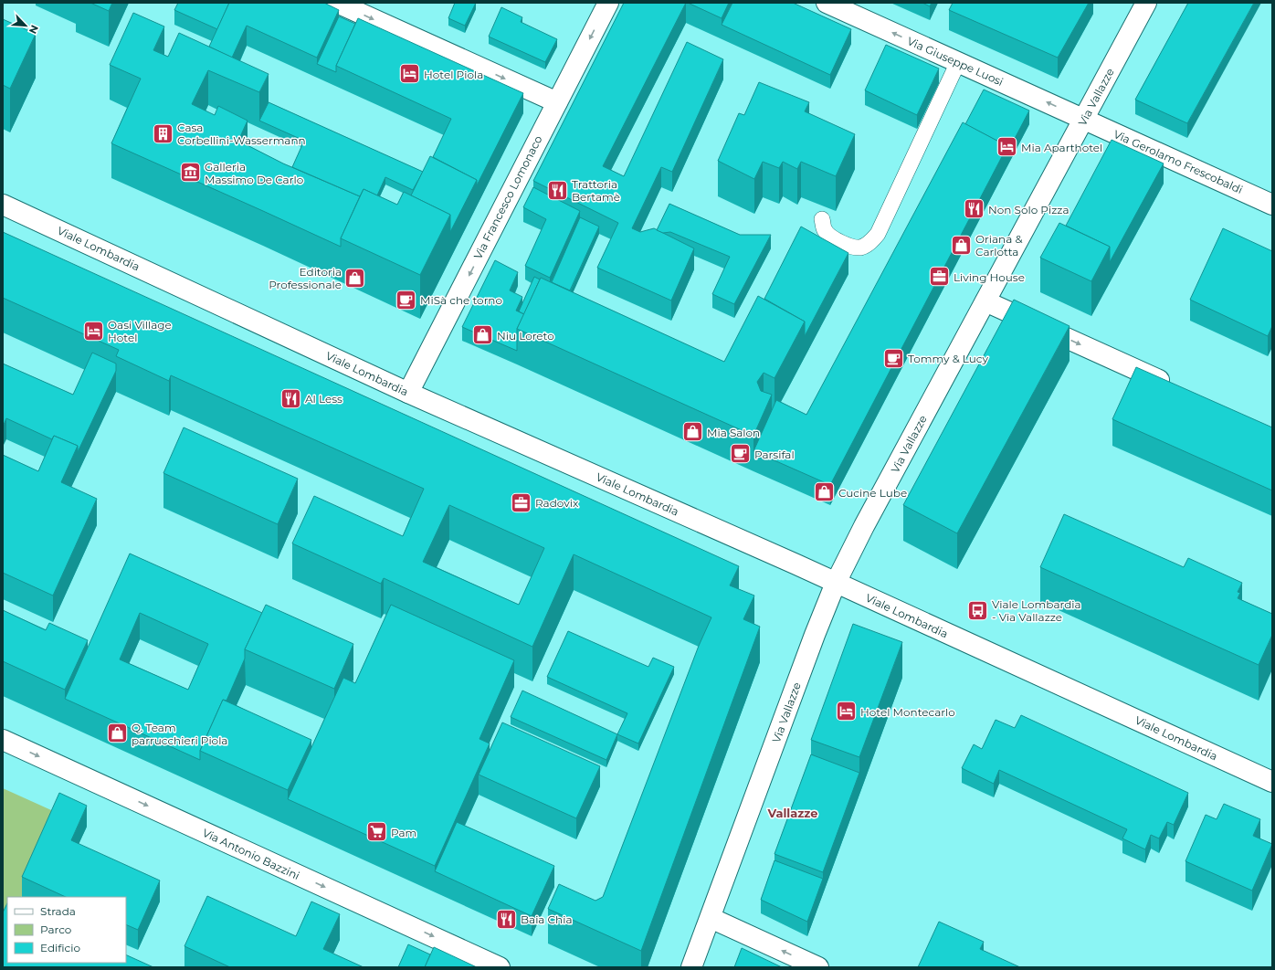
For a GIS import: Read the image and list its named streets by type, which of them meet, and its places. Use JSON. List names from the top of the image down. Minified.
{"streets":{"street":["Via Giuseppe Luosi","Via Vallazze","Via Gerolamo Frescobaldi","Via Francesco Lomonaco","Viale Lombardia","Via Antonio Bazzini"]},"crossings":[["Via Giuseppe Luosi","Via Vallazze"],["Via Giuseppe Luosi","Via Gerolamo Frescobaldi"],["Via Vallazze","Via Gerolamo Frescobaldi"],["Via Vallazze","Viale Lombardia"],["Via Francesco Lomonaco","Viale Lombardia"]],"one_way":["Via Giuseppe Luosi","Via Francesco Lomonaco","Via Antonio Bazzini"],"districts":["Vallazze"],"places":{"hotel":["Hotel Piola","Mia Aparthotel","Oasi Village Hotel","Hotel Montecarlo"],"building":["Casa Corbellini-Wassermann"],"museum":["Galleria Massimo De Carlo"],"restaurant":["Trattoria Bertamè","Non Solo Pizza","Al Less","Baia Chia"],"shop":["Oriana & Carlotta","Editoria Professionale","Niu Loreto","Mia Salon","Cucine Lube","Q. Team parrucchieri Piola"],"office":["Living House","Radovix"],"cafe":["MiSà che torno","Tommy & Lucy","Parsifal"],"bus stop":["Viale Lombardia - Via Vallazze"],"supermarket":["Pam"]},"legend":["Strada","Parco","Edificio"],"north":"bottom right"}
